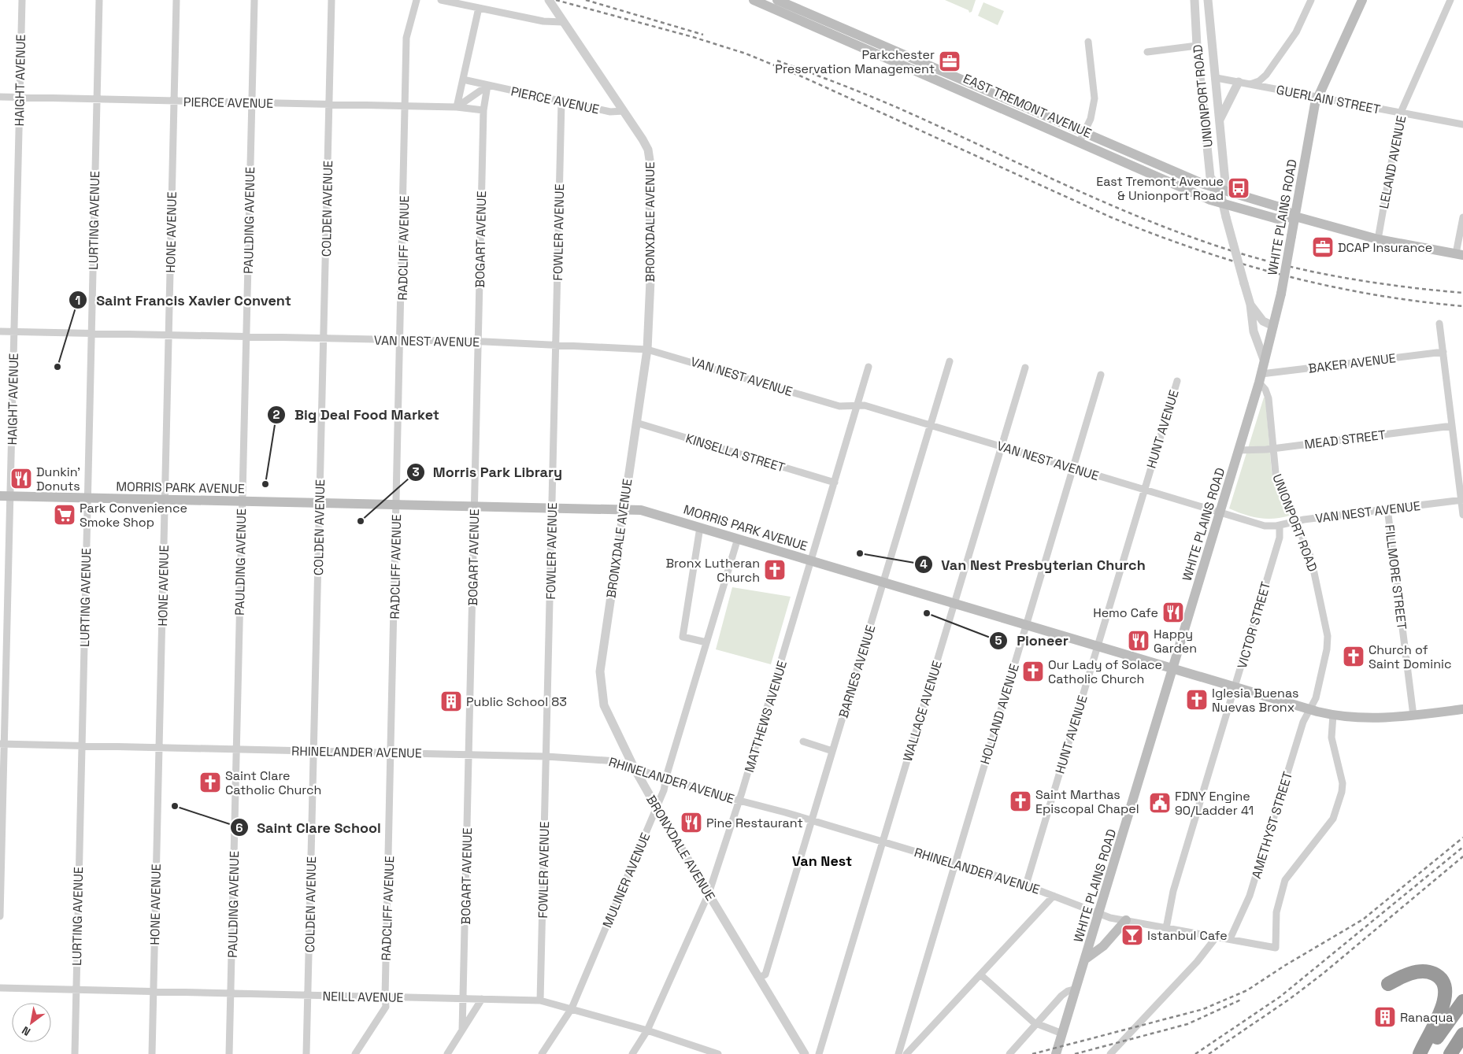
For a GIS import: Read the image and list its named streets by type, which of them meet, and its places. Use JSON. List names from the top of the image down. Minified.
{"streets":{"main road":["EAST TREMONT AVENUE","WHITE PLAINS ROAD","MORRIS PARK AVENUE"],"street":["HAIGHT AVENUE","UNIONPORT ROAD","GUERLAIN STREET","PIERCE AVENUE","LELAND AVENUE","COLDEN AVENUE","LURTING AVENUE","PAULDING AVENUE","BRONXDALE AVENUE","HONE AVENUE","FOWLER AVENUE","BOGART AVENUE","RADCLIFF AVENUE","VAN NEST AVENUE","BAKER AVENUE","HUNT AVENUE","MEAD STREET","KINSELLA STREET","FILLMORE STREET","VICTOR STREET","BARNES AVENUE","WALLACE AVENUE","HOLLAND AVENUE","MATTHEWS AVENUE","RHINELANDER AVENUE","AMETHYST STREET","MULINER AVENUE","NEILL AVENUE"]},"crossings":[["HAIGHT AVENUE","PIERCE AVENUE"],["HAIGHT AVENUE","VAN NEST AVENUE"],["HAIGHT AVENUE","MORRIS PARK AVENUE"],["HAIGHT AVENUE","RHINELANDER AVENUE"],["UNIONPORT ROAD","GUERLAIN STREET"],["UNIONPORT ROAD","EAST TREMONT AVENUE"],["UNIONPORT ROAD","WHITE PLAINS ROAD"],["UNIONPORT ROAD","VAN NEST AVENUE"],["UNIONPORT ROAD","BAKER AVENUE"],["UNIONPORT ROAD","MEAD STREET"],["UNIONPORT ROAD","MORRIS PARK AVENUE"],["UNIONPORT ROAD","AMETHYST STREET"],["GUERLAIN STREET","LELAND AVENUE"],["GUERLAIN STREET","WHITE PLAINS ROAD"],["PIERCE AVENUE","COLDEN AVENUE"],["PIERCE AVENUE","LURTING AVENUE"],["PIERCE AVENUE","PAULDING AVENUE"],["PIERCE AVENUE","BRONXDALE AVENUE"],["PIERCE AVENUE","HONE AVENUE"],["PIERCE AVENUE","FOWLER AVENUE"],["PIERCE AVENUE","BOGART AVENUE"],["PIERCE AVENUE","RADCLIFF AVENUE"],["EAST TREMONT AVENUE","LELAND AVENUE"],["EAST TREMONT AVENUE","WHITE PLAINS ROAD"],["COLDEN AVENUE","VAN NEST AVENUE"],["COLDEN AVENUE","MORRIS PARK AVENUE"],["COLDEN AVENUE","RHINELANDER AVENUE"],["COLDEN AVENUE","NEILL AVENUE"],["WHITE PLAINS ROAD","VAN NEST AVENUE"],["WHITE PLAINS ROAD","BAKER AVENUE"],["WHITE PLAINS ROAD","MEAD STREET"],["WHITE PLAINS ROAD","MORRIS PARK AVENUE"],["WHITE PLAINS ROAD","RHINELANDER AVENUE"],["LURTING AVENUE","VAN NEST AVENUE"],["LURTING AVENUE","MORRIS PARK AVENUE"],["LURTING AVENUE","RHINELANDER AVENUE"],["LURTING AVENUE","NEILL AVENUE"],["PAULDING AVENUE","VAN NEST AVENUE"],["PAULDING AVENUE","MORRIS PARK AVENUE"],["PAULDING AVENUE","RHINELANDER AVENUE"],["PAULDING AVENUE","NEILL AVENUE"],["BRONXDALE AVENUE","VAN NEST AVENUE"],["BRONXDALE AVENUE","KINSELLA STREET"],["BRONXDALE AVENUE","MORRIS PARK AVENUE"],["BRONXDALE AVENUE","BARNES AVENUE"],["BRONXDALE AVENUE","MATTHEWS AVENUE"],["BRONXDALE AVENUE","RHINELANDER AVENUE"],["BRONXDALE AVENUE","MULINER AVENUE"],["HONE AVENUE","VAN NEST AVENUE"],["HONE AVENUE","MORRIS PARK AVENUE"],["HONE AVENUE","RHINELANDER AVENUE"],["HONE AVENUE","NEILL AVENUE"],["FOWLER AVENUE","VAN NEST AVENUE"],["FOWLER AVENUE","MORRIS PARK AVENUE"],["FOWLER AVENUE","RHINELANDER AVENUE"],["FOWLER AVENUE","NEILL AVENUE"],["BOGART AVENUE","VAN NEST AVENUE"],["BOGART AVENUE","MORRIS PARK AVENUE"],["BOGART AVENUE","RHINELANDER AVENUE"],["BOGART AVENUE","NEILL AVENUE"],["RADCLIFF AVENUE","VAN NEST AVENUE"],["RADCLIFF AVENUE","MORRIS PARK AVENUE"],["RADCLIFF AVENUE","RHINELANDER AVENUE"],["RADCLIFF AVENUE","NEILL AVENUE"],["VAN NEST AVENUE","HUNT AVENUE"],["VAN NEST AVENUE","FILLMORE STREET"],["VAN NEST AVENUE","VICTOR STREET"],["VAN NEST AVENUE","BARNES AVENUE"],["VAN NEST AVENUE","WALLACE AVENUE"],["VAN NEST AVENUE","HOLLAND AVENUE"],["VAN NEST AVENUE","MATTHEWS AVENUE"],["HUNT AVENUE","MORRIS PARK AVENUE"],["HUNT AVENUE","RHINELANDER AVENUE"],["KINSELLA STREET","MATTHEWS AVENUE"],["MORRIS PARK AVENUE","FILLMORE STREET"],["MORRIS PARK AVENUE","VICTOR STREET"],["MORRIS PARK AVENUE","BARNES AVENUE"],["MORRIS PARK AVENUE","WALLACE AVENUE"],["MORRIS PARK AVENUE","HOLLAND AVENUE"],["MORRIS PARK AVENUE","MATTHEWS AVENUE"],["MORRIS PARK AVENUE","RHINELANDER AVENUE"],["MORRIS PARK AVENUE","AMETHYST STREET"],["MORRIS PARK AVENUE","MULINER AVENUE"],["VICTOR STREET","RHINELANDER AVENUE"],["BARNES AVENUE","RHINELANDER AVENUE"],["WALLACE AVENUE","RHINELANDER AVENUE"],["HOLLAND AVENUE","RHINELANDER AVENUE"],["MATTHEWS AVENUE","RHINELANDER AVENUE"],["MATTHEWS AVENUE","NEILL AVENUE"],["RHINELANDER AVENUE","AMETHYST STREET"],["RHINELANDER AVENUE","MULINER AVENUE"],["MULINER AVENUE","NEILL AVENUE"]],"districts":["Van Nest"],"places":{"office":["Parkchester Preservation Management","DCAP Insurance"],"bus stop":["East Tremont Avenue & Unionport Road"],"other":["Saint Francis Xavier Convent","Big Deal Food Market","Morris Park Library","Van Nest Presbyterian Church","Pioneer","Saint Clare School"],"restaurant":["Dunkin' Donuts","Hemo Cafe","Happy Garden","Pine Restaurant"],"supermarket":["Park Convenience Smoke Shop"],"church":["Bronx Lutheran Church","Church of Saint Dominic","Our Lady of Solace Catholic Church","Iglesia Buenas Nuevas Bronx","Saint Clare Catholic Church","Saint Marthas Episcopal Chapel"],"building":["Public School 83","Ranaqua"],"public building":["FDNY Engine 90/Ladder 41"],"bar":["Istanbul Cafe"]},"north":"bottom left"}
